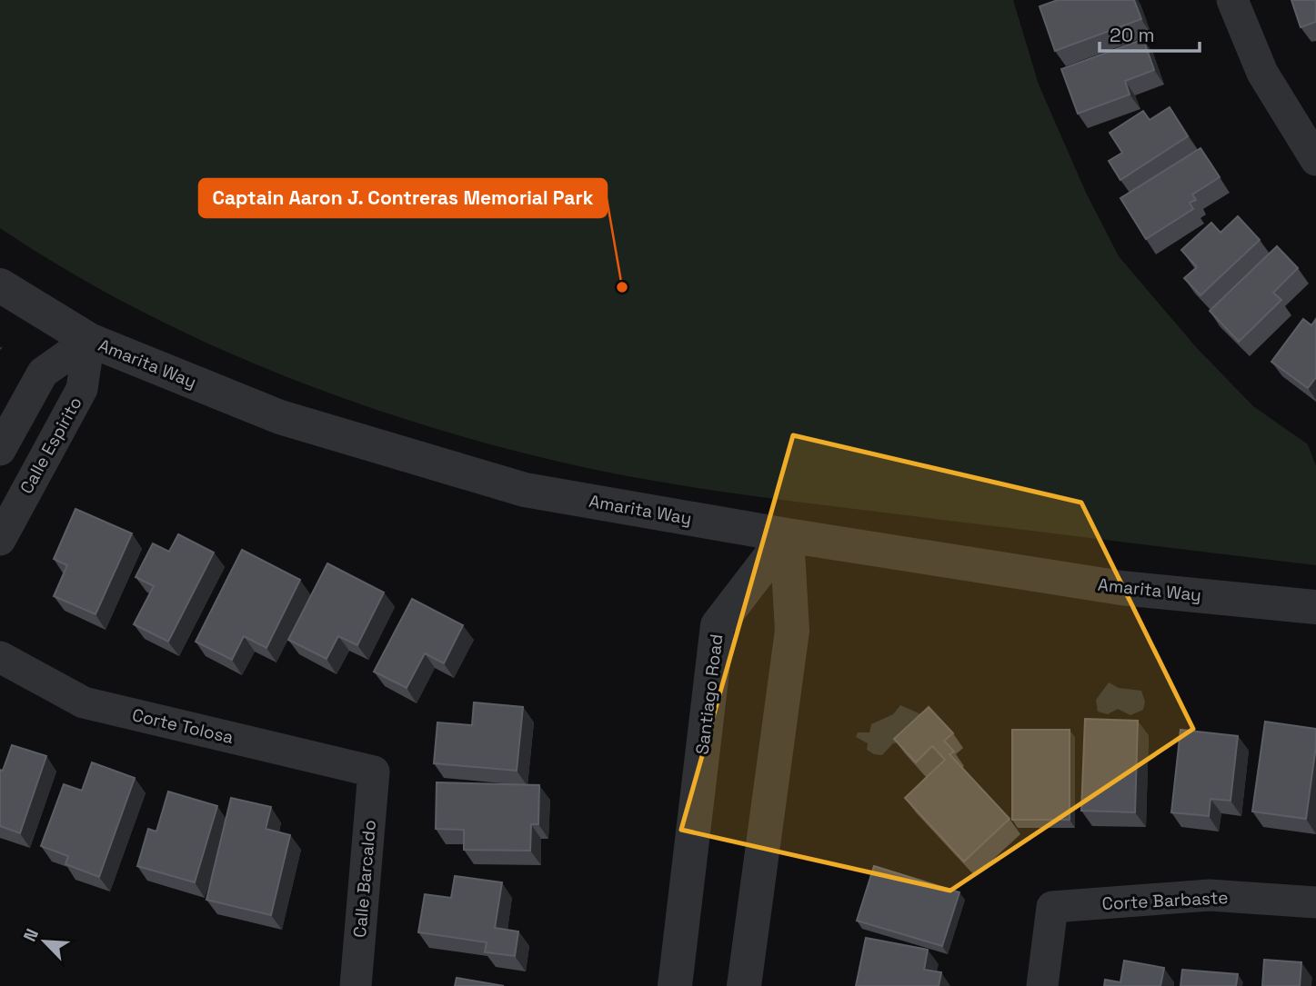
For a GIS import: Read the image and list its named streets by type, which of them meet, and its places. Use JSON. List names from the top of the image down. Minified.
{"streets":{"street":["Amarita Way","Calle Espirito","Santiago Road","Corte Tolosa","Calle Barcaldo","Corte Barbaste"]},"crossings":[["Amarita Way","Calle Espirito"],["Amarita Way","Santiago Road"],["Corte Tolosa","Calle Barcaldo"]],"places":["Captain Aaron J. Contreras Memorial Park"],"scale_bar":"20 m","north":"top left"}
